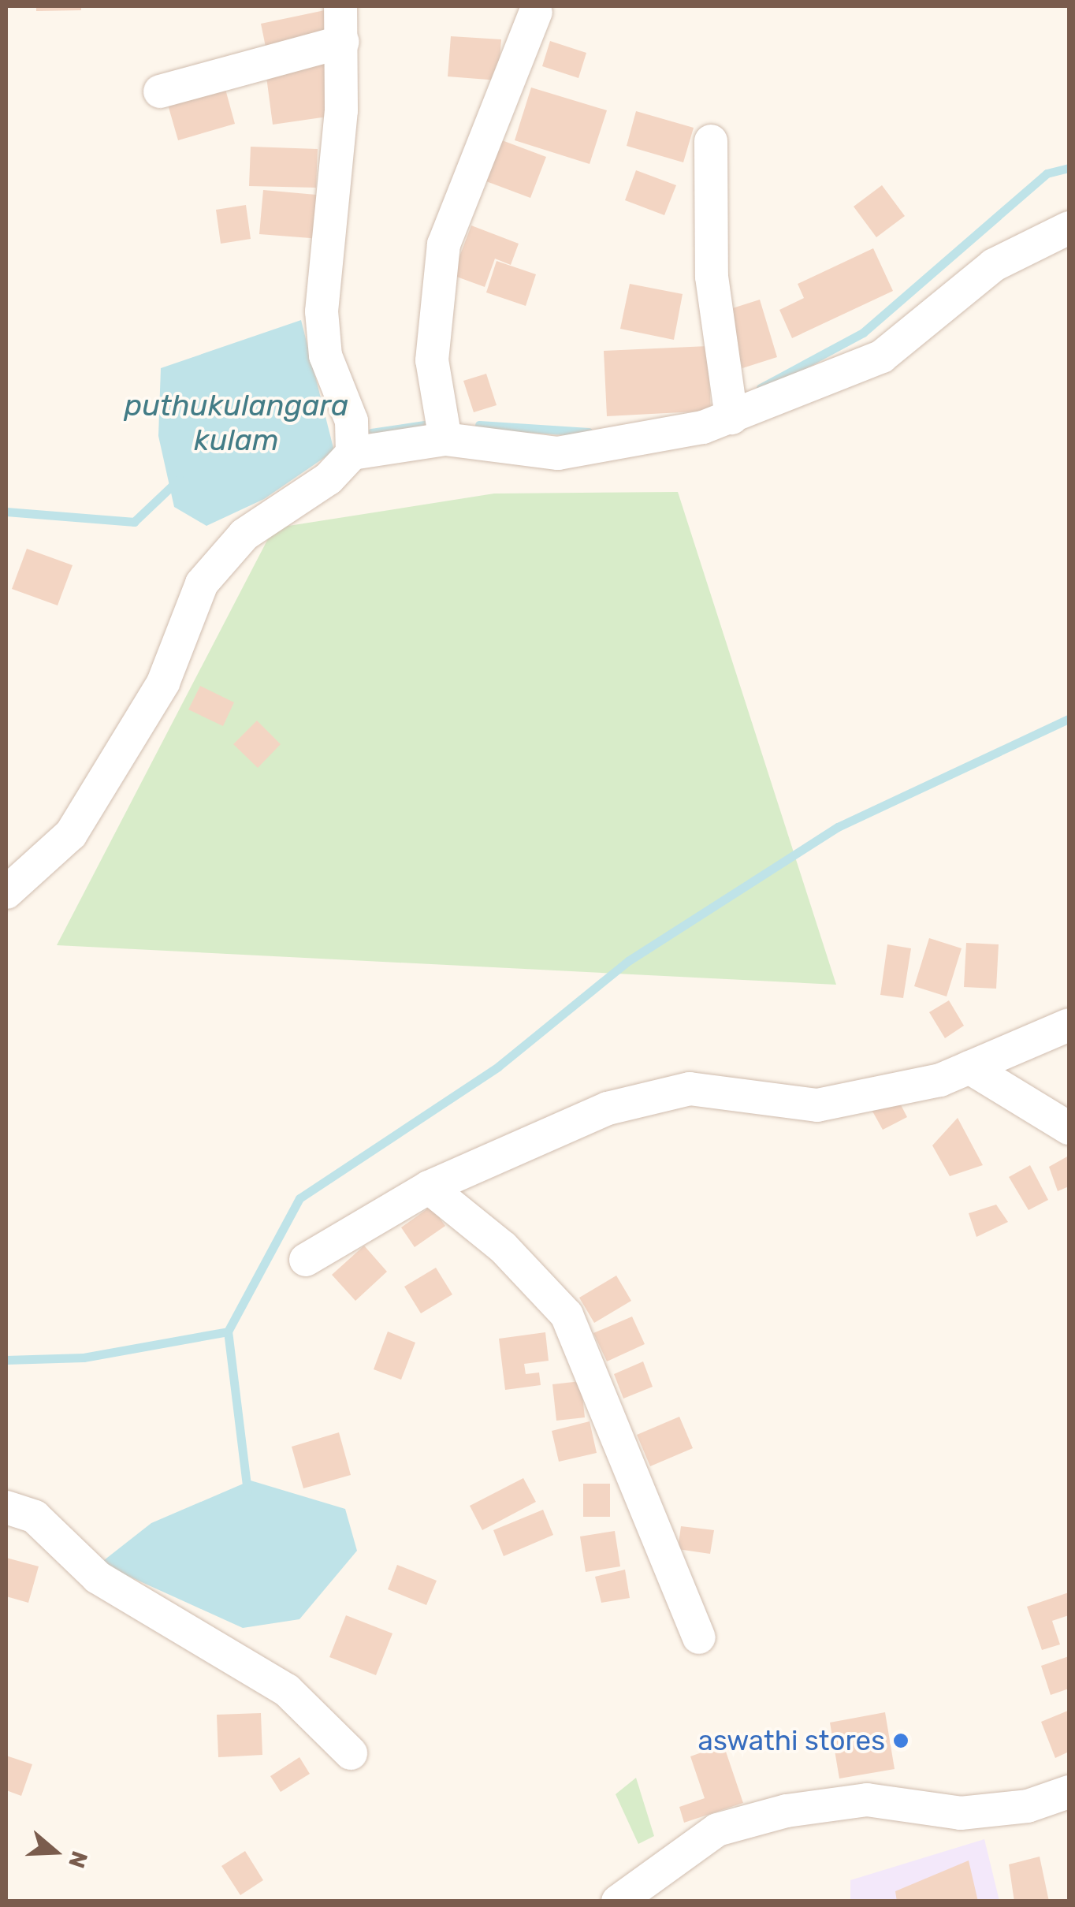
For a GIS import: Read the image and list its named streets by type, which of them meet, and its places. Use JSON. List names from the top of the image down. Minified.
{"water":["puthukulangara kulam"],"places":["aswathi stores"],"north":"right"}
